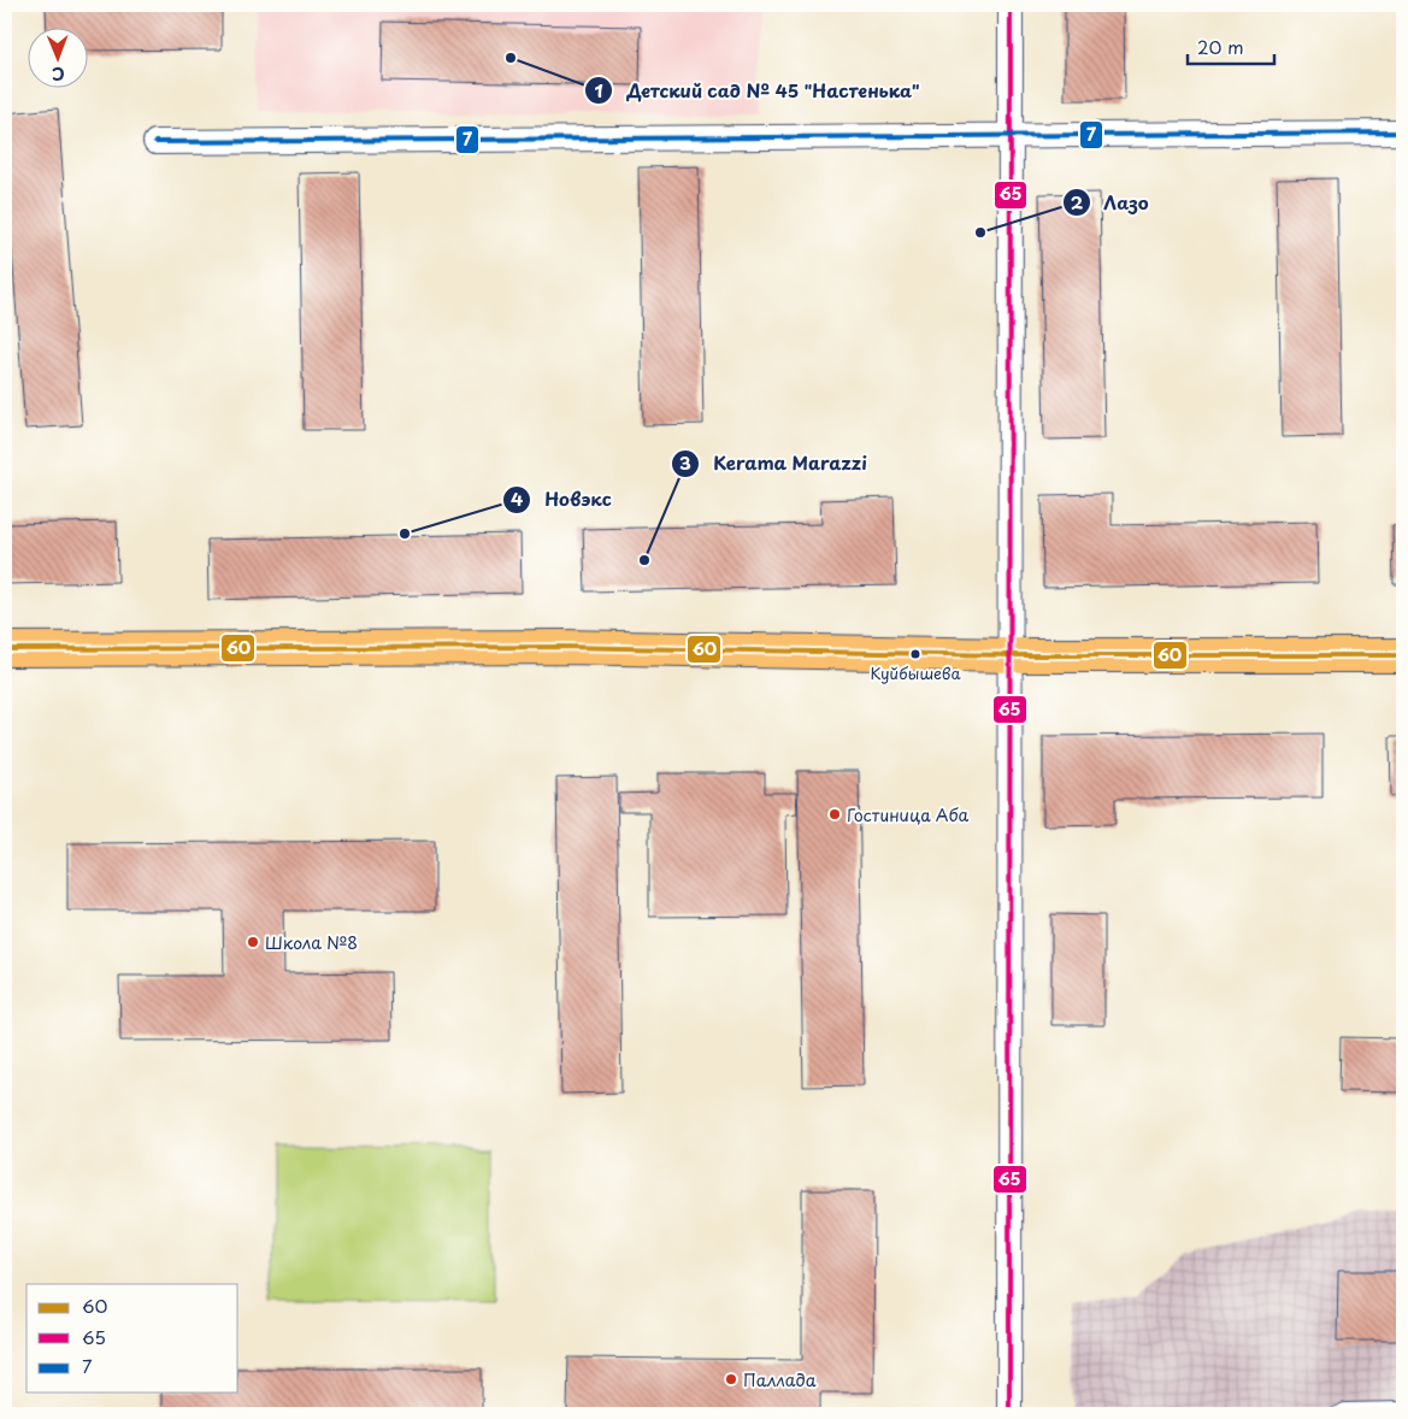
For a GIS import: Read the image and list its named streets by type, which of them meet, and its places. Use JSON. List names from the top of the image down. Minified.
{"places":["Детский сад № 45 \"Настенька\"","Лазо","Новэкс","Kerama Marazzi","Куйбышева","Гостиница Аба","Школа №8","Паллада"],"lines":["transit line 65","transit line 7","transit line 60"],"legend":["60","65","7"],"scale_bar":"20 m","north":"bottom"}
